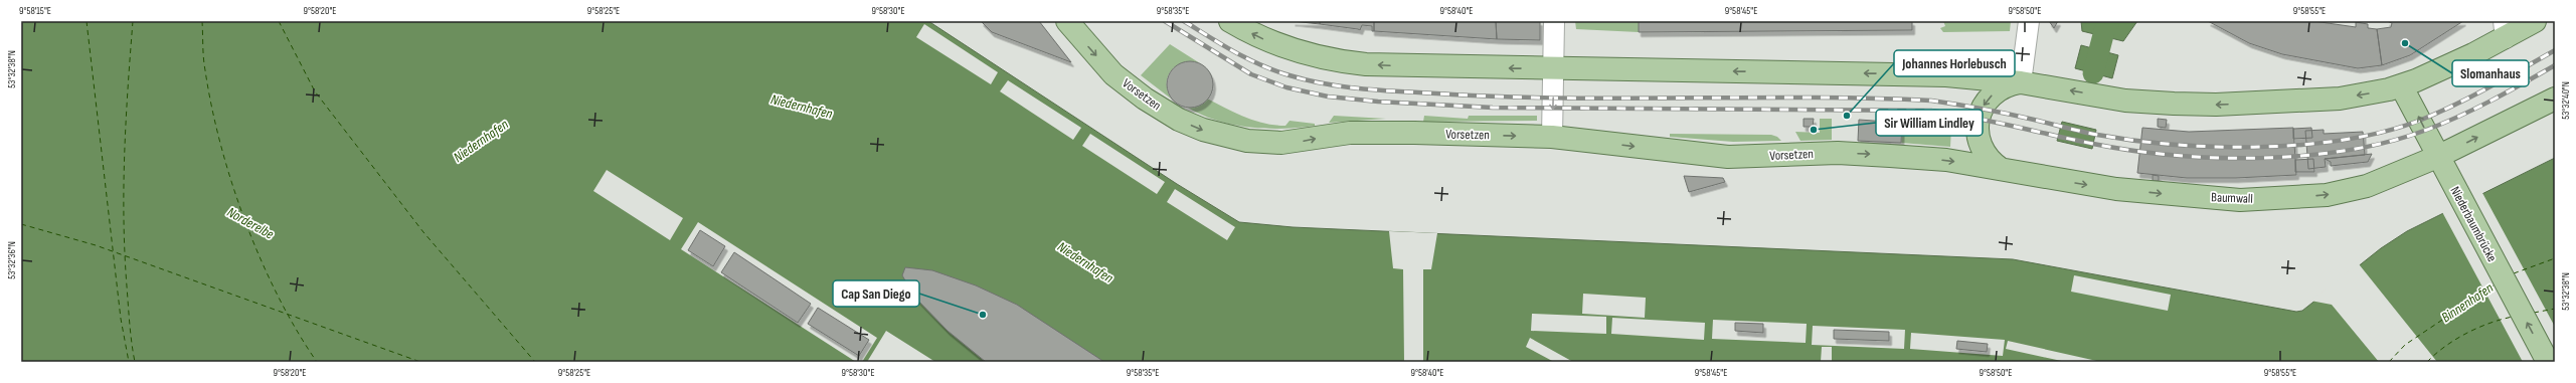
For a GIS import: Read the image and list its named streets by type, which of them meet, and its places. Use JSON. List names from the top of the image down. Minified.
{"streets":{"main road":["Vorsetzen","Baumwall","Niederbaumbrücke"]},"crossings":[["Vorsetzen","Baumwall"],["Baumwall","Niederbaumbrücke"]],"one_way":["Niederbaumbrücke"],"water":["Niedernhafen","Norderelbe","Binnenhafen"],"places":["Slomanhaus","Johannes Horlebusch","Sir William Lindley","Cap San Diego"],"coordinates":["9°58'15\"E","9°58'20\"E","9°58'25\"E","9°58'30\"E","9°58'35\"E","9°58'40\"E","9°58'45\"E","9°58'50\"E","9°58'55\"E","53°32'38\"N","53°32'40\"N","53°32'36\"N"]}
